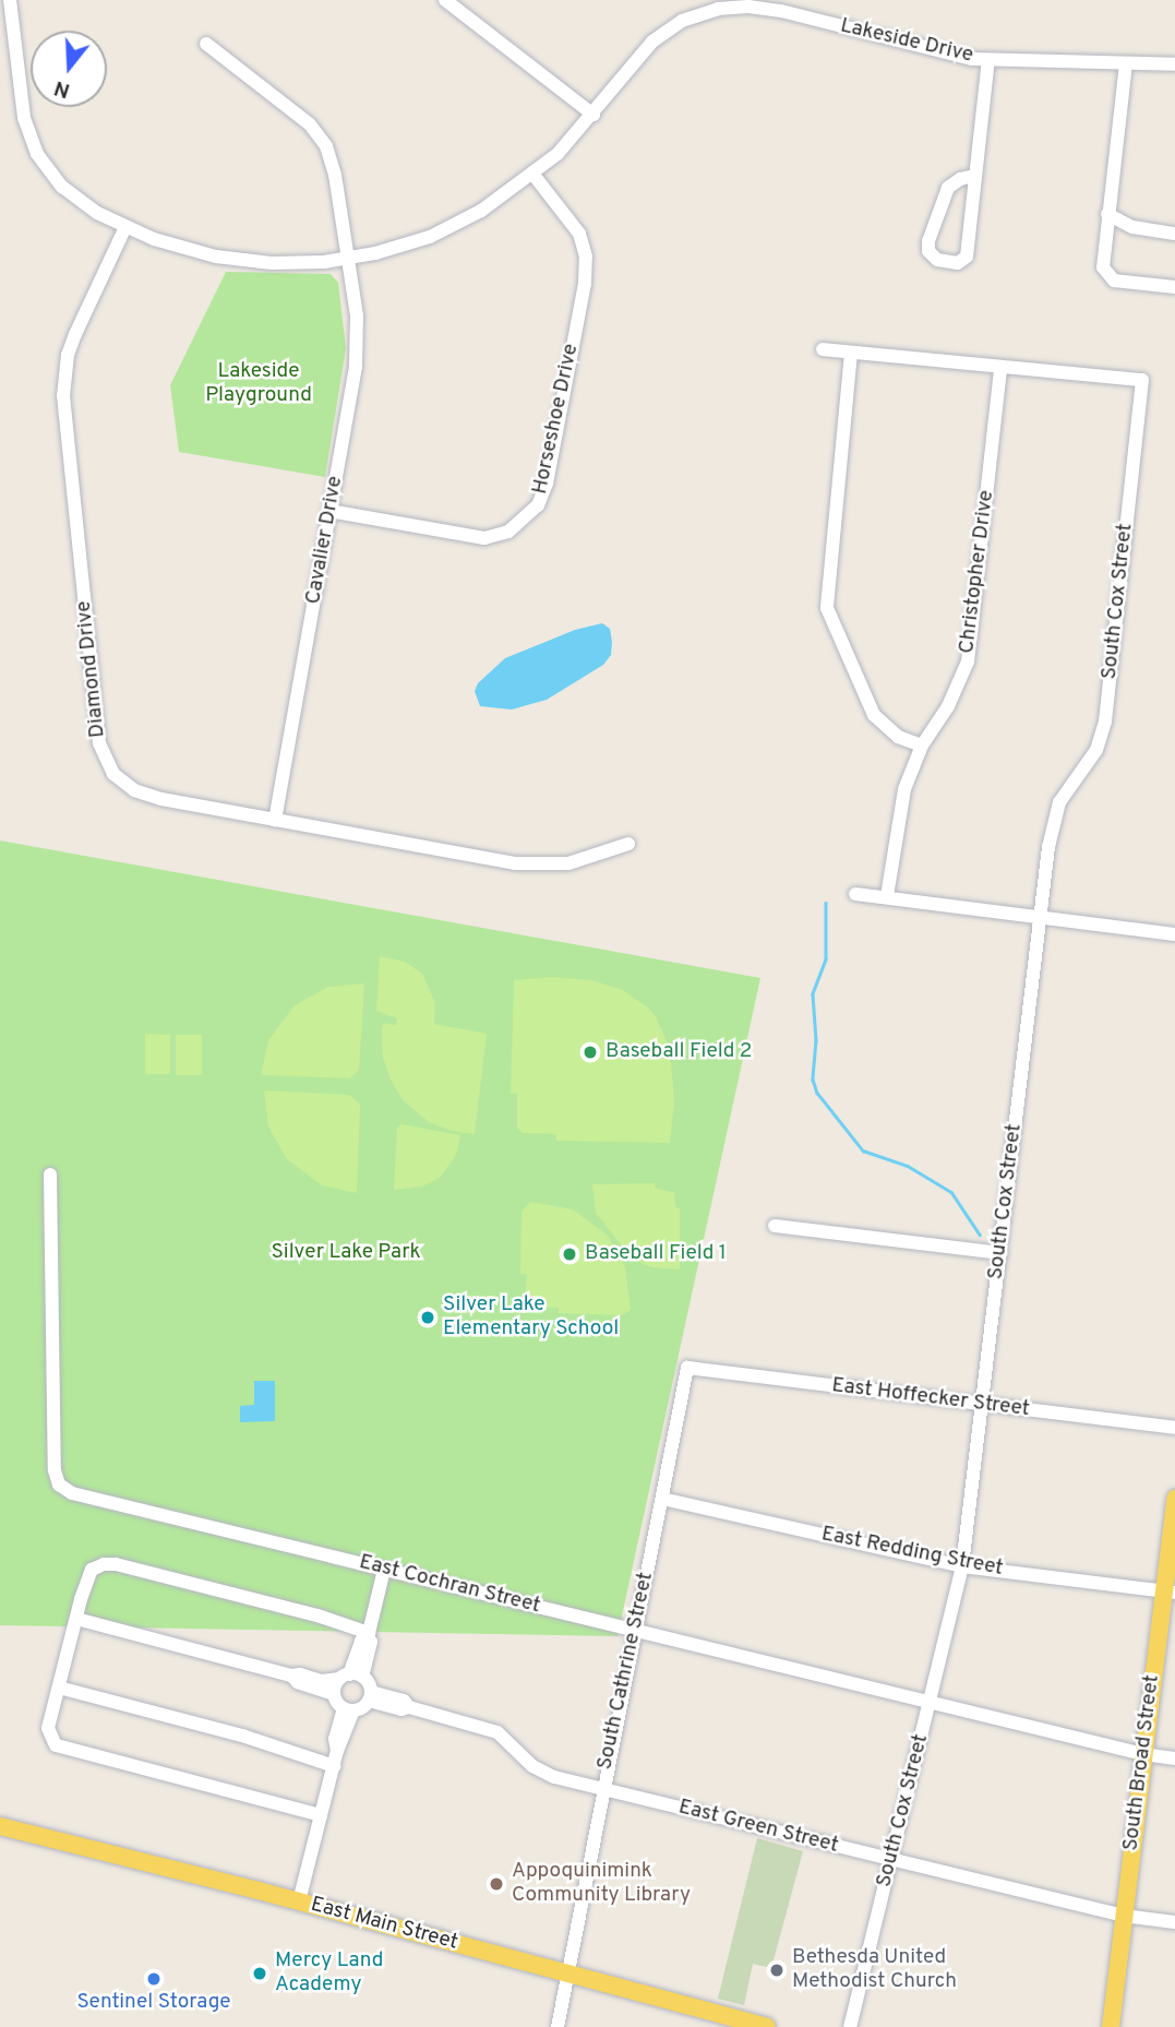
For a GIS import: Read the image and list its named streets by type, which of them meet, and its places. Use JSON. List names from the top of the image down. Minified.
{"streets":{"main road":["South Broad Street","East Main Street"],"street":["Lakeside Drive","Horseshoe Drive","Cavalier Drive","Christopher Drive","South Cox Street","Diamond Drive","East Hoffecker Street","East Redding Street","East Cochran Street","South Cathrine Street","East Green Street"]},"crossings":[["Lakeside Drive","Horseshoe Drive"],["Lakeside Drive","Cavalier Drive"],["Lakeside Drive","Diamond Drive"],["Horseshoe Drive","Cavalier Drive"],["Cavalier Drive","Diamond Drive"],["Christopher Drive","South Cox Street"],["South Cox Street","East Hoffecker Street"],["South Cox Street","East Redding Street"],["South Cox Street","East Cochran Street"],["South Cox Street","East Green Street"],["East Hoffecker Street","South Cathrine Street"],["East Redding Street","South Cathrine Street"],["East Redding Street","South Broad Street"],["East Cochran Street","South Cathrine Street"],["East Cochran Street","South Broad Street"],["South Cathrine Street","East Green Street"],["South Cathrine Street","East Main Street"],["South Broad Street","East Green Street"]],"parks":["Lakeside Playground","Silver Lake Park"],"places":["Baseball Field 2","Baseball Field 1","Silver Lake Elementary School","Appoquinimink Community Library","Bethesda United Methodist Church","Mercy Land Academy","Sentinel Storage"],"north":"bottom"}
